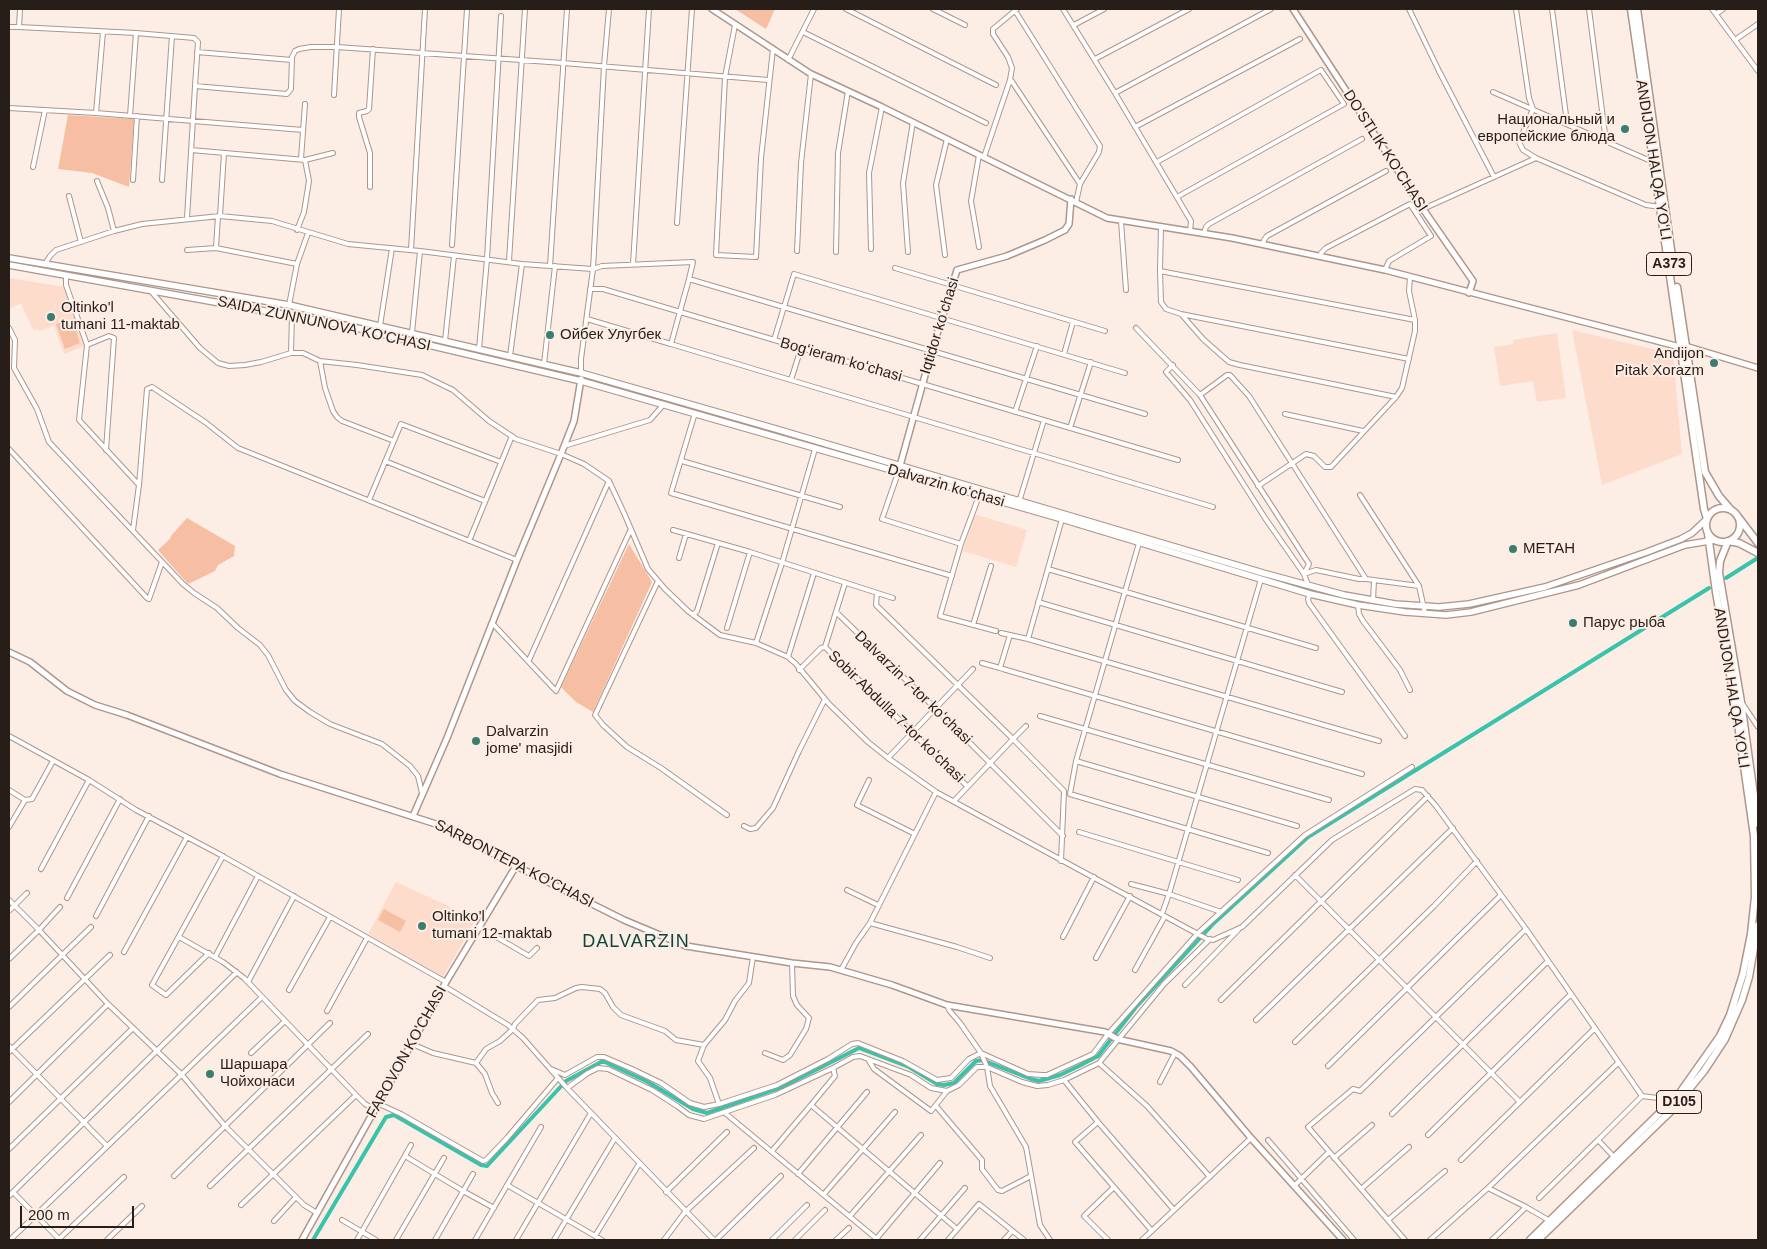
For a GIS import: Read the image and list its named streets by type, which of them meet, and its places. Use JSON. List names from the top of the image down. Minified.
{"streets":{"highway":["ANDIJON HALQA YO‘LI","A373","D105"],"main road":["SAIDA ZUNNUNOVA KO'CHASI","Dalvarzin koʻchasi"],"street":["DO'STLIK KO'CHASI","Iqtidor koʻchasi","Bogʻieram koʻchasi","Dalvarzin 7-tor koʻchasi","Sobir Abdulla 7-tor koʻchasi","SARBONTEPA KO'CHASI","FAROVON KO'CHASI"]},"crossings":[["ANDIJON HALQA YO‘LI","A373"],["SAIDA ZUNNUNOVA KO'CHASI","Dalvarzin koʻchasi"],["Iqtidor koʻchasi","Bogʻieram koʻchasi"],["Iqtidor koʻchasi","Dalvarzin koʻchasi"],["SARBONTEPA KO'CHASI","FAROVON KO'CHASI"]],"districts":["DALVARZIN"],"places":["Национальный и европейские блюда","Oltinko'l tumani 11-maktab","Ойбек Улугбек","Andijon Pitak Xorazm","МЕТАН","Парус рыба","Dalvarzin jome' masjidi","Oltinko'l tumani 12-maktab","Шаршара Чойхонаси"],"scale_bar":"200 m"}
